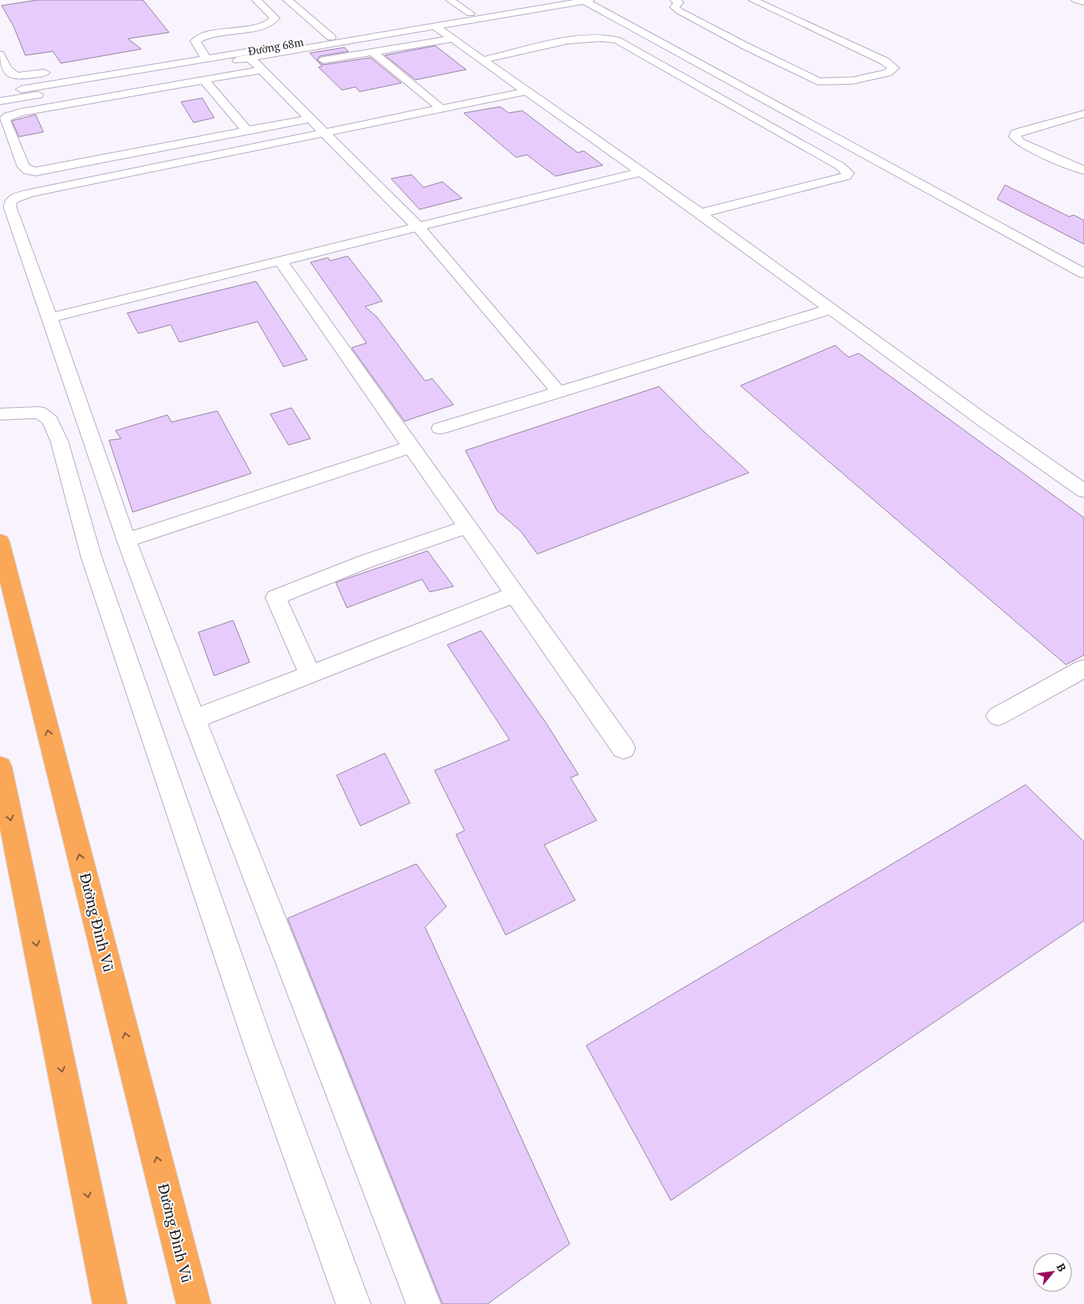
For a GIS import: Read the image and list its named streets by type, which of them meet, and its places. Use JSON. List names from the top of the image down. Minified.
{"streets":{"highway":["Đường Đình Vũ"],"street":["Đường 68m"]},"north":"top right"}
